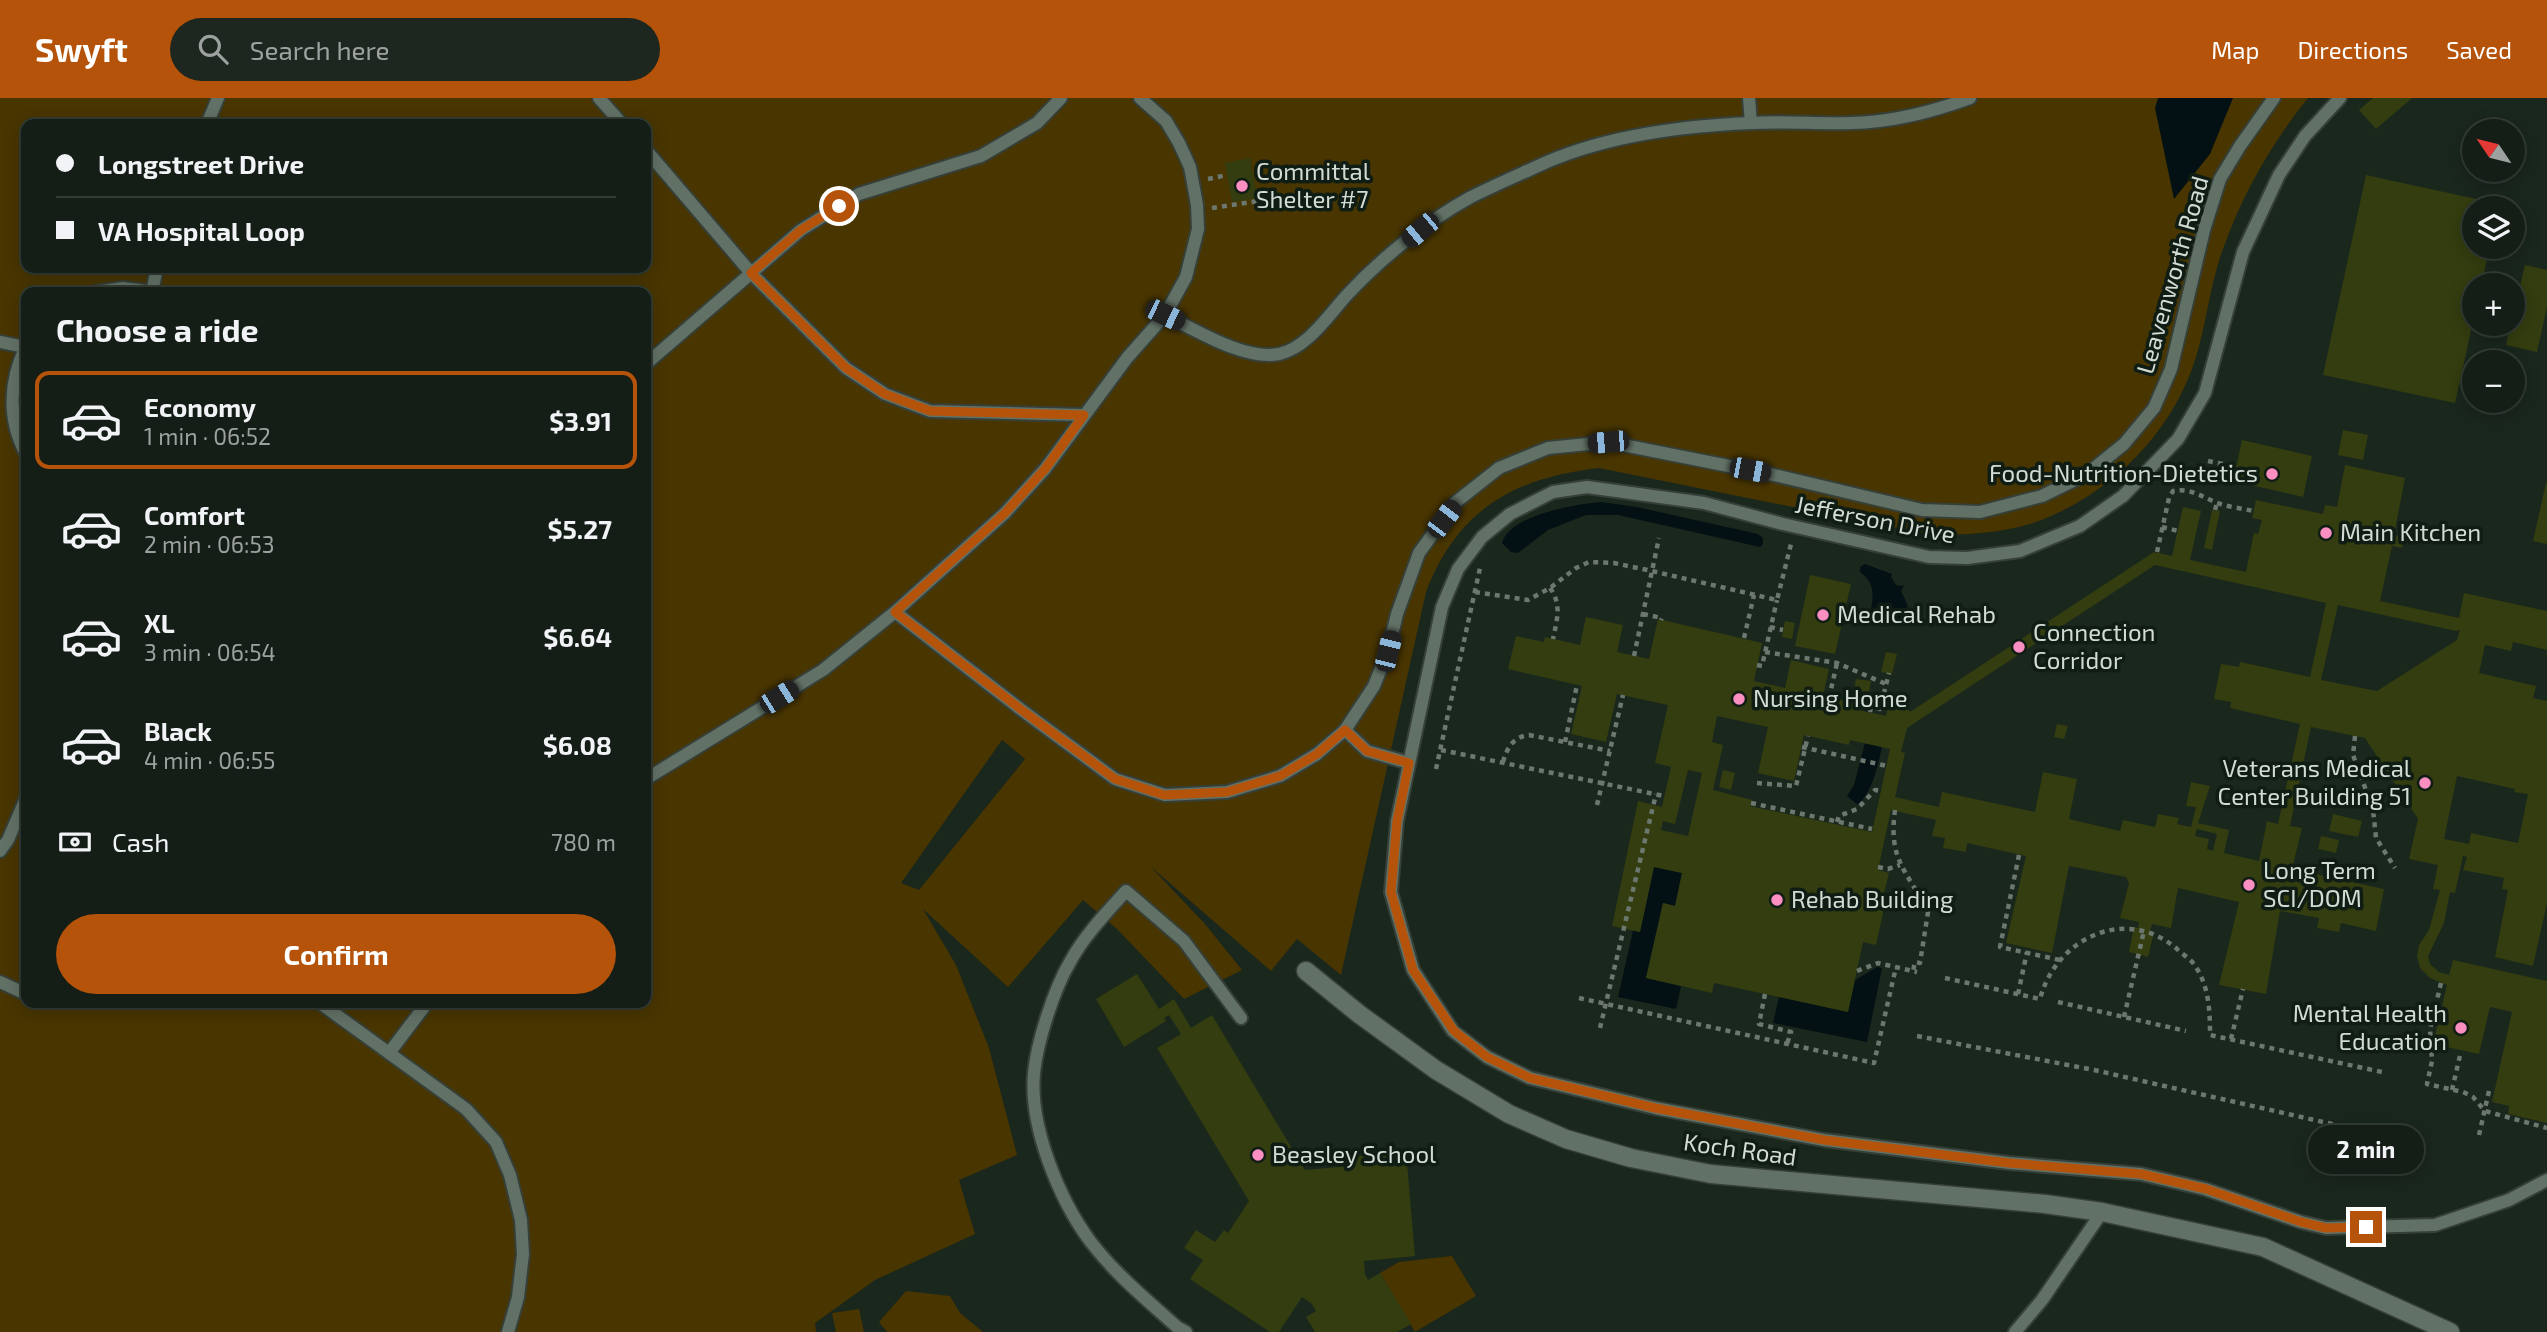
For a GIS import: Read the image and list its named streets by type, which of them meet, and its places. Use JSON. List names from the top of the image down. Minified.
{"streets":{"street":["Koch Road"],"lane":["Leavenworth Road","Jefferson Drive"]},"places":["Committal Shelter #7","Food-Nutrition-Dietetics","Main Kitchen","Medical Rehab","Connection Corridor","Nursing Home","Veterans Medical Center Building 51","Long Term SCI/DOM","Rehab Building","Mental Health Education","Beasley School"],"north":"top left","page":{"header":"Swyft","search":"Search here","nav":["Map","Directions","Saved"],"map_buttons":["+","−"],"banner":["Longstreet Drive","VA Hospital Loop"],"heading":"Choose a ride","list":[{"name":"Economy","note":"1 min · 06:52","value":"$3.91"},{"name":"Comfort","note":"2 min · 06:53","value":"$5.27"},{"name":"XL","note":"3 min · 06:54","value":"$6.64"},{"name":"Black","note":"4 min · 06:55","value":"$6.08"}],"pay":["Cash","780 m"],"buttons":"Confirm","bubble":"2 min"}}
